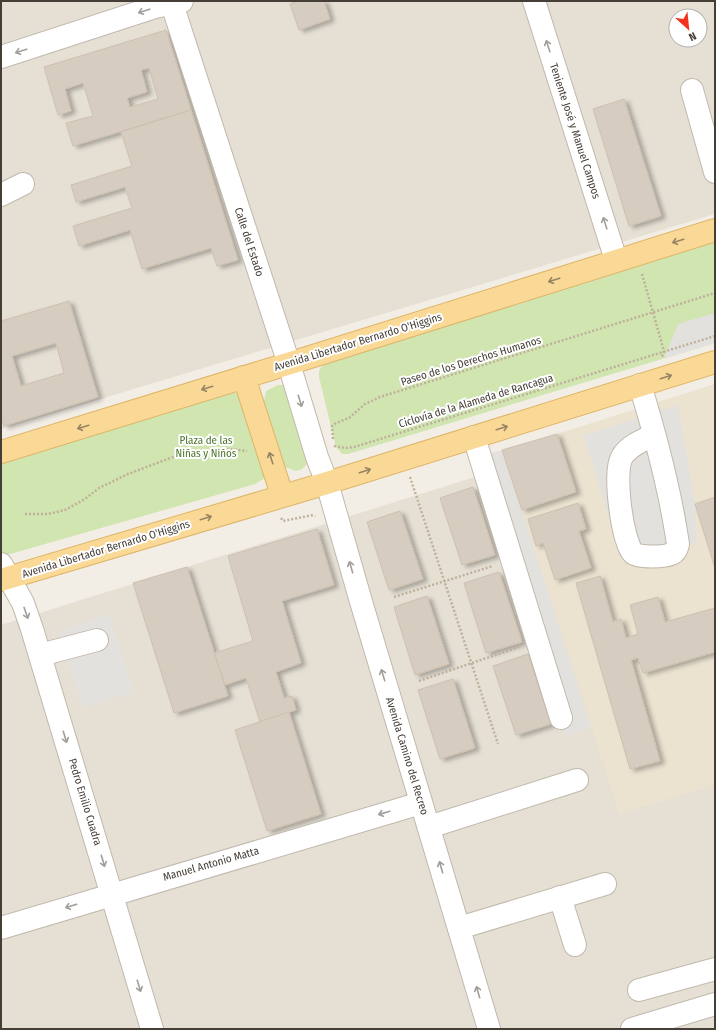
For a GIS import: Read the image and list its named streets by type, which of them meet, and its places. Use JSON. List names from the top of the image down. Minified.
{"streets":{"main road":["Avenida Libertador Bernardo O'Higgins"],"street":["Teniente José y Manuel Campos","Calle del Estado","Avenida Camino del Recreo","Pedro Emilio Cuadra","Manuel Antonio Matta"],"path":["Paseo de los Derechos Humanos","Ciclovía de la Alameda de Rancagua"]},"crossings":[["Teniente José y Manuel Campos","Avenida Libertador Bernardo O'Higgins"],["Calle del Estado","Avenida Libertador Bernardo O'Higgins"],["Calle del Estado","Paseo de los Derechos Humanos"],["Calle del Estado","Ciclovía de la Alameda de Rancagua"],["Calle del Estado","Avenida Camino del Recreo"],["Avenida Libertador Bernardo O'Higgins","Avenida Camino del Recreo"],["Avenida Libertador Bernardo O'Higgins","Pedro Emilio Cuadra"],["Paseo de los Derechos Humanos","Ciclovía de la Alameda de Rancagua"],["Avenida Camino del Recreo","Manuel Antonio Matta"],["Pedro Emilio Cuadra","Manuel Antonio Matta"]],"one_way":["Pedro Emilio Cuadra","Manuel Antonio Matta"],"parks":["Plaza de las Niñas y Niños"],"north":"bottom right"}
